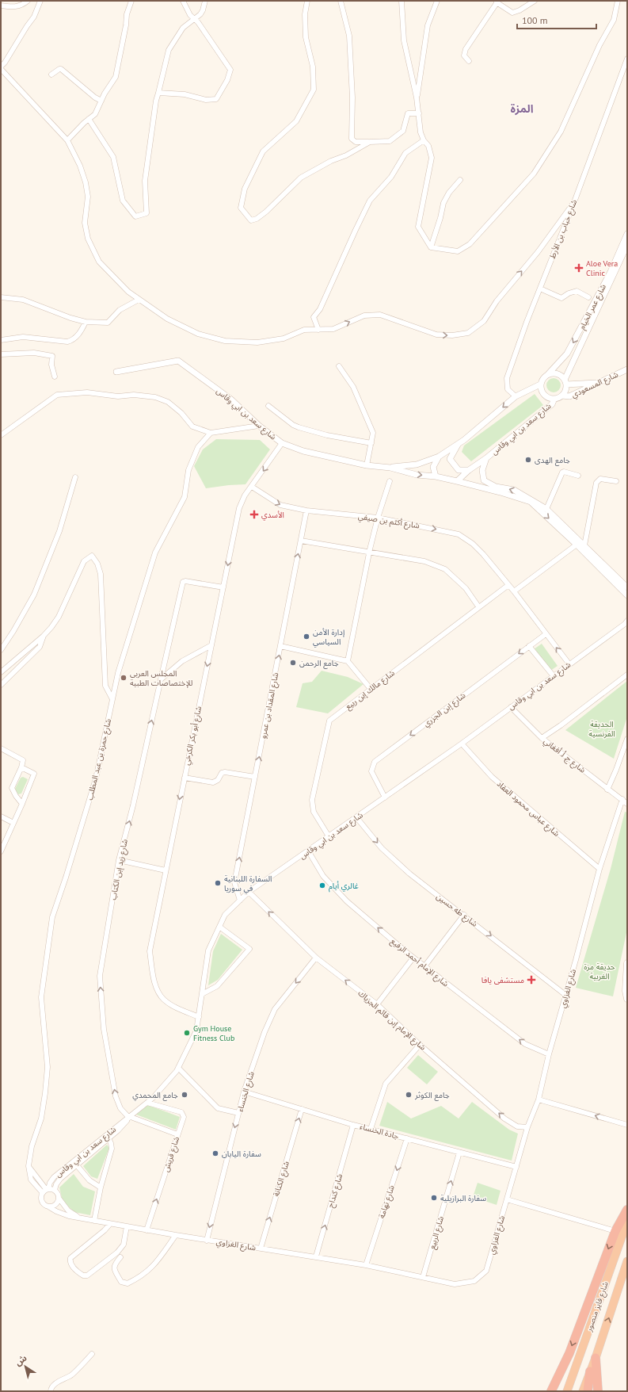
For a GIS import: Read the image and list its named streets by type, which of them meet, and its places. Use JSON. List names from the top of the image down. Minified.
{"streets":{"highway":["شارع فايز منصور"],"street":["شارع خباب بن الأرط","شارع عمر الخيام","شارع المسعودي","شارع سعد بن ابي وقاس","شارع أكثم بن صيفي","شارع مالك إبن ربيع","شارع المقداد بن عمرو","شارع إبن الجزري","شارع أبو بكر الكرخي","شارع ج. أ. أفغاني","شارع حمزة بن عبد المطلب","شارع عباس محمود العقاد","شارع زيد إبن الكتاب","شارع طه حسين","شارع الإمام أحمد الرفيع","شارع الغزاوي","شارع الإمام إبن قائم الجزياك","شارع الخنساء","جادة الخنساء","شارع قريش","شارع الكنانة","شارع كنداح","شارع تهامة","شارع الربيع"]},"crossings":[["شارع عمر الخيام","شارع المسعودي"],["شارع عمر الخيام","شارع سعد بن ابي وقاس"],["شارع المسعودي","شارع سعد بن ابي وقاس"],["شارع سعد بن ابي وقاس","شارع أكثم بن صيفي"],["شارع سعد بن ابي وقاس","شارع مالك إبن ربيع"],["شارع سعد بن ابي وقاس","شارع المقداد بن عمرو"],["شارع سعد بن ابي وقاس","شارع إبن الجزري"],["شارع سعد بن ابي وقاس","شارع أبو بكر الكرخي"],["شارع سعد بن ابي وقاس","شارع ج. أ. أفغاني"],["شارع سعد بن ابي وقاس","شارع حمزة بن عبد المطلب"],["شارع سعد بن ابي وقاس","شارع عباس محمود العقاد"],["شارع سعد بن ابي وقاس","شارع زيد إبن الكتاب"],["شارع سعد بن ابي وقاس","شارع طه حسين"],["شارع سعد بن ابي وقاس","شارع الإمام أحمد الرفيع"],["شارع سعد بن ابي وقاس","شارع الغزاوي"],["شارع سعد بن ابي وقاس","شارع الإمام إبن قائم الجزياك"],["شارع سعد بن ابي وقاس","شارع قريش"],["شارع أكثم بن صيفي","شارع مالك إبن ربيع"],["شارع أكثم بن صيفي","شارع المقداد بن عمرو"],["شارع أكثم بن صيفي","شارع إبن الجزري"],["شارع أكثم بن صيفي","شارع أبو بكر الكرخي"],["شارع أبو بكر الكرخي","شارع زيد إبن الكتاب"],["شارع ج. أ. أفغاني","شارع الغزاوي"],["شارع حمزة بن عبد المطلب","شارع الغزاوي"],["شارع عباس محمود العقاد","شارع الغزاوي"],["شارع طه حسين","شارع الغزاوي"],["شارع الإمام أحمد الرفيع","شارع الغزاوي"],["شارع الغزاوي","شارع الإمام إبن قائم الجزياك"],["شارع الغزاوي","شارع الخنساء"],["شارع الغزاوي","جادة الخنساء"],["شارع الغزاوي","شارع قريش"],["شارع الغزاوي","شارع الكنانة"],["شارع الغزاوي","شارع كنداح"],["شارع الغزاوي","شارع تهامة"],["شارع الغزاوي","شارع الربيع"],["شارع الإمام إبن قائم الجزياك","شارع الخنساء"],["شارع الخنساء","جادة الخنساء"],["جادة الخنساء","شارع الكنانة"],["جادة الخنساء","شارع كنداح"],["جادة الخنساء","شارع تهامة"],["جادة الخنساء","شارع الربيع"]],"one_way":["شارع المقداد بن عمرو","شارع إبن الجزري","شارع أبو بكر الكرخي","شارع زيد إبن الكتاب","شارع طه حسين","شارع الإمام أحمد الرفيع","شارع الإمام إبن قائم الجزياك","شارع الخنساء","شارع قريش","شارع الكنانة","شارع كنداح","شارع تهامة","شارع الربيع"],"districts":["المزة"],"parks":["الحديقة الفرنسية","حديقة مزة الغربية"],"places":{"health":["Aloe Vera Clinic","الأسدي","مستشفى يافا"],"other":["جامع الهدى","إدارة الأمن السياسي","جامع الرحمن","المجلس العربي للإختصاصات الطبية","السفارة اللبنانية في سوريا","غالري أيام","Gym House Fitness Club","جامع المحمدي","جامع الكوثر","سفارة اليابان","سفارة البرازيلية"]},"scale_bar":"100 m","north":"top left"}
